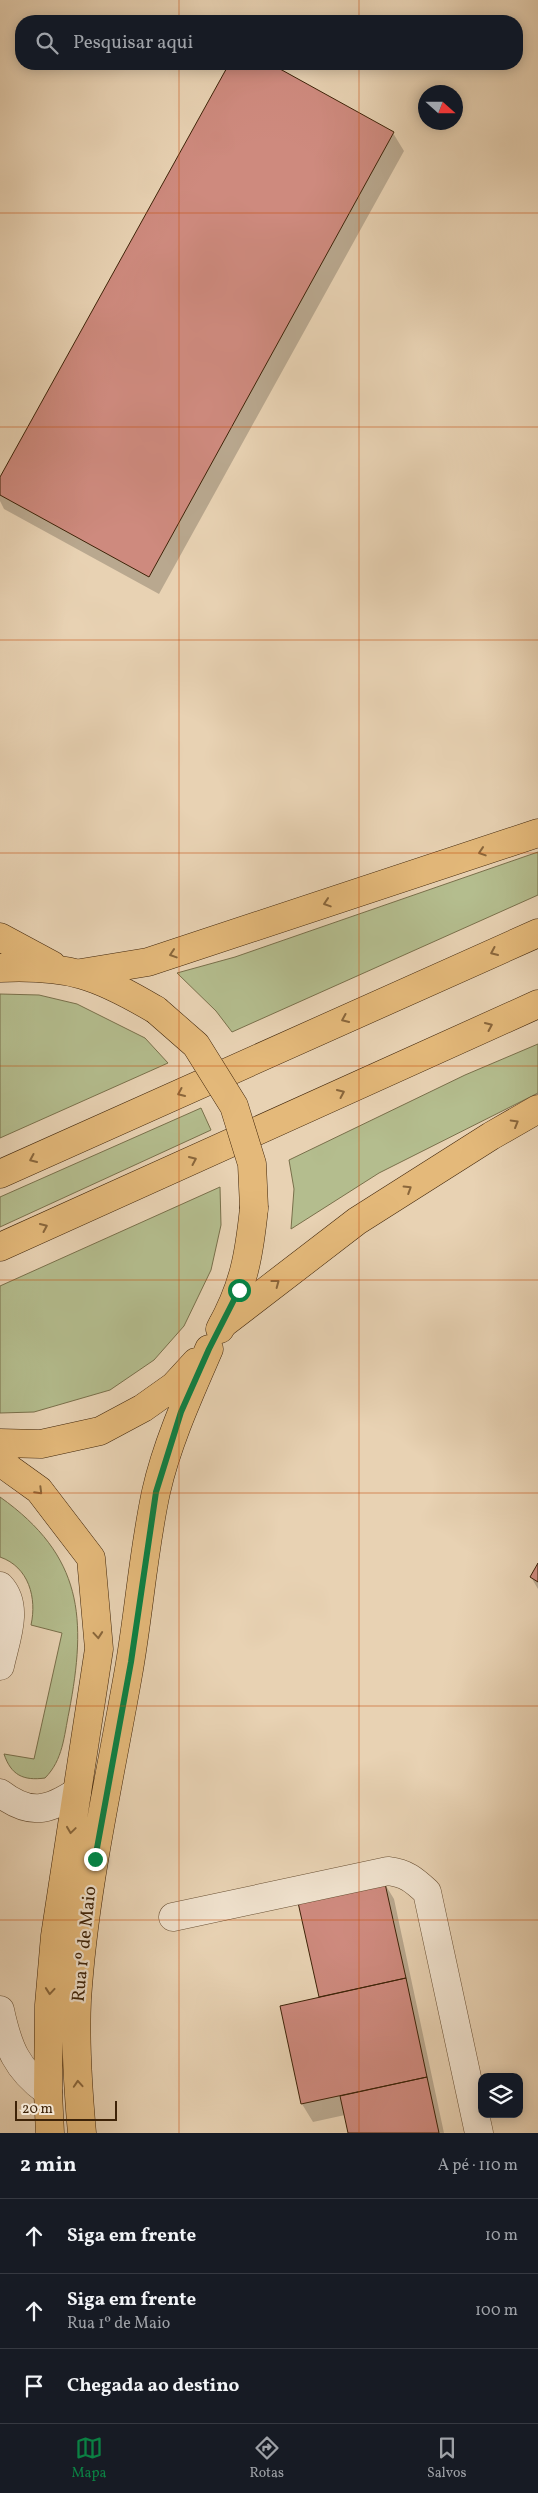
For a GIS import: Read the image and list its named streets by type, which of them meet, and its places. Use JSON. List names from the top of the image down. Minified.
{"streets":{"main road":["Rua 1º de Maio"]},"scale_bar":"20 m","north":"right","page":{"search":"Pesquisar aqui","scale":"20 m","heading":["2 min","A pé · 110 m"],"list":[["Siga em frente","10 m"],["Siga em frente","Rua 1º de Maio","100 m"],"Chegada ao destino"],"nav":["Mapa","Rotas","Salvos"]}}
